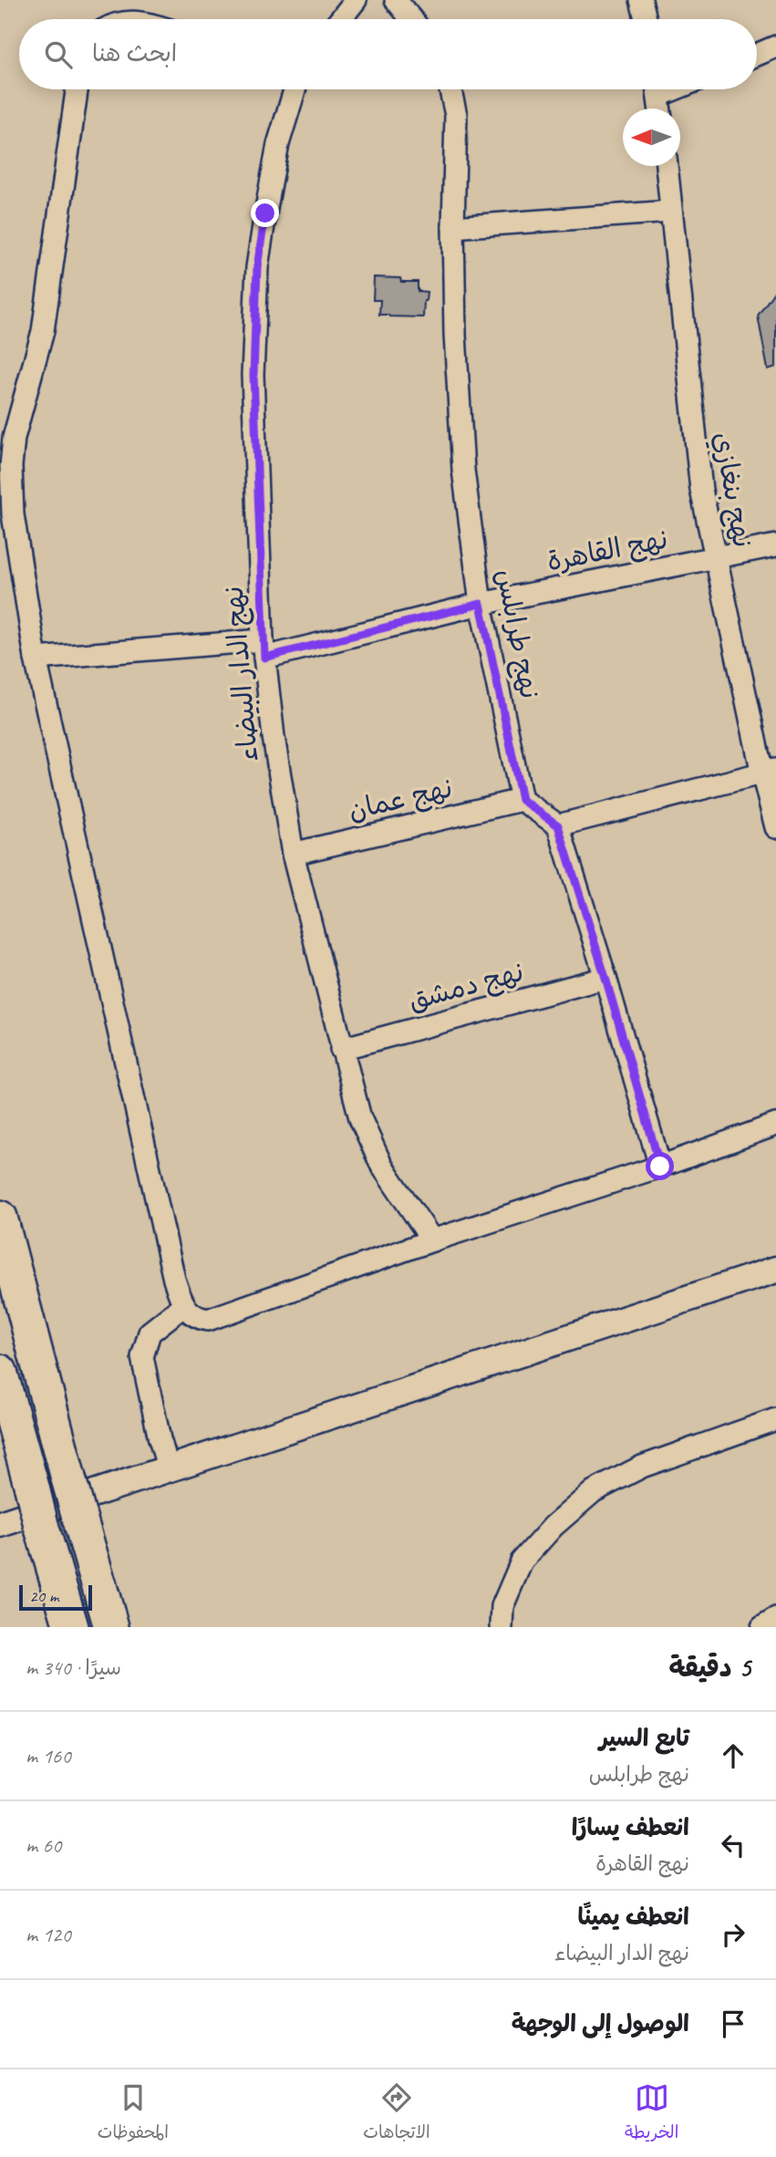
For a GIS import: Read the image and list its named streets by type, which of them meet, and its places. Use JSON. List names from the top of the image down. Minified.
{"streets":{"street":["نهج بنغازي","نهج القاهرة","نهج طرابلس","نهج الدار البيضاء","نهج عمان","نهج دمشق"]},"crossings":[["نهج بنغازي","نهج القاهرة"],["نهج القاهرة","نهج طرابلس"],["نهج القاهرة","نهج الدار البيضاء"],["نهج طرابلس","نهج عمان"],["نهج الدار البيضاء","نهج عمان"],["نهج الدار البيضاء","نهج دمشق"]],"scale_bar":"20 m","north":"left","page":{"search":"ابحث هنا","scale":"20 m","heading":["5 دقيقة","سيرًا · 340 m"],"list":[["تابع السير","نهج طرابلس","160 m"],["انعطف يسارًا","نهج القاهرة","60 m"],["انعطف يمينًا","نهج الدار البيضاء","120 m"],"الوصول إلى الوجهة"],"nav":["الخريطة","الاتجاهات","المحفوظات"]}}
